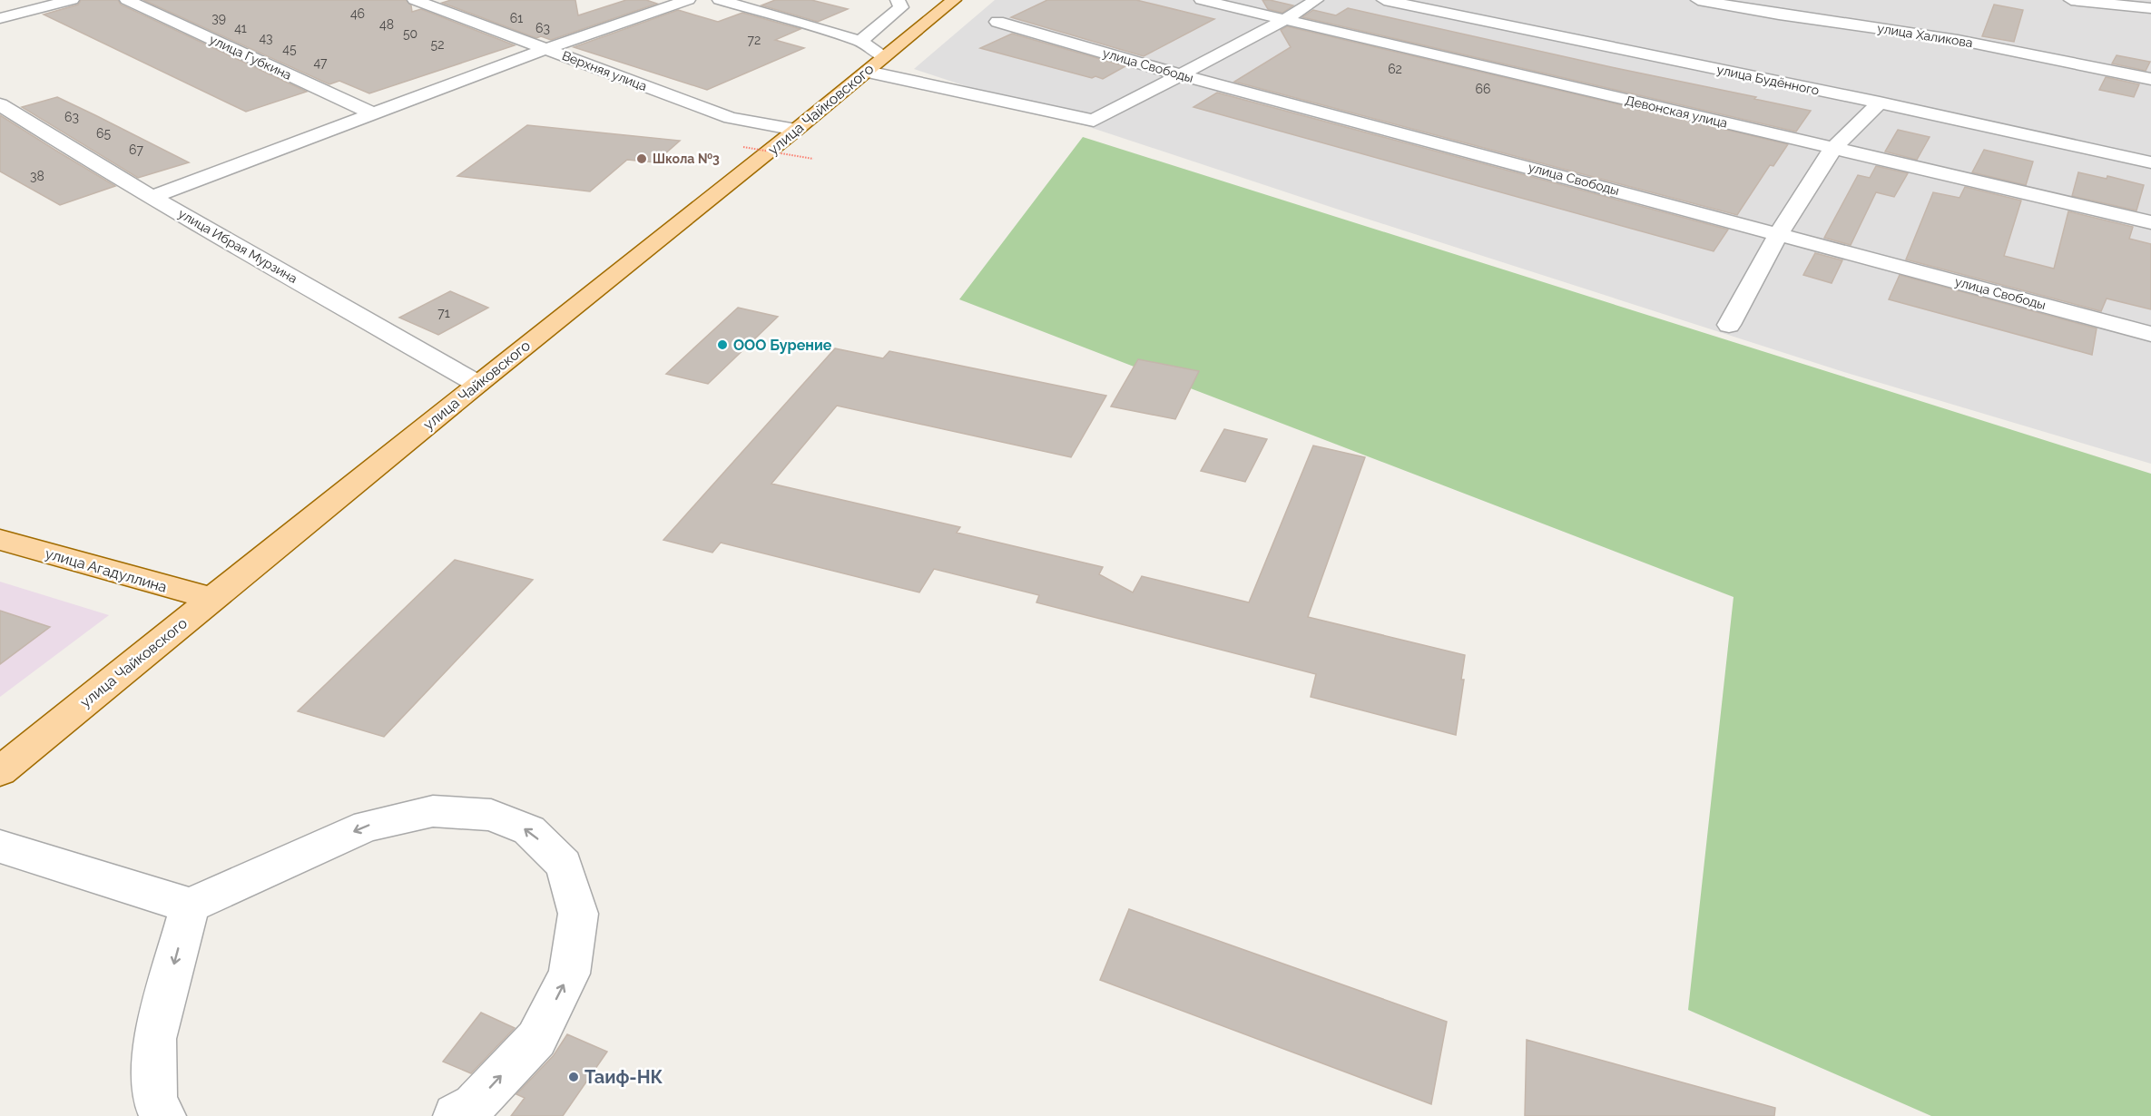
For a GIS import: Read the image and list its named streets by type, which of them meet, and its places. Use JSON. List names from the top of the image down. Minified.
{"streets":{"main road":["улица Чайковского","улица Агадуллина"],"street":["улица Халикова","улица Губкина","улица Свободы","Верхняя улица","улица Будённого","Девонская улица","улица Ибрая Мурзина"]},"crossings":[["Верхняя улица","улица Чайковского"],["улица Чайковского","улица Ибрая Мурзина"],["улица Чайковского","улица Агадуллина"]],"places":["Школа №3","ООО Бурение","Таиф-НК"],"house_numbers":["46","39","61","48","41","63","50","43","72","52","45","47","62","66","63","65","67","38","71"]}
